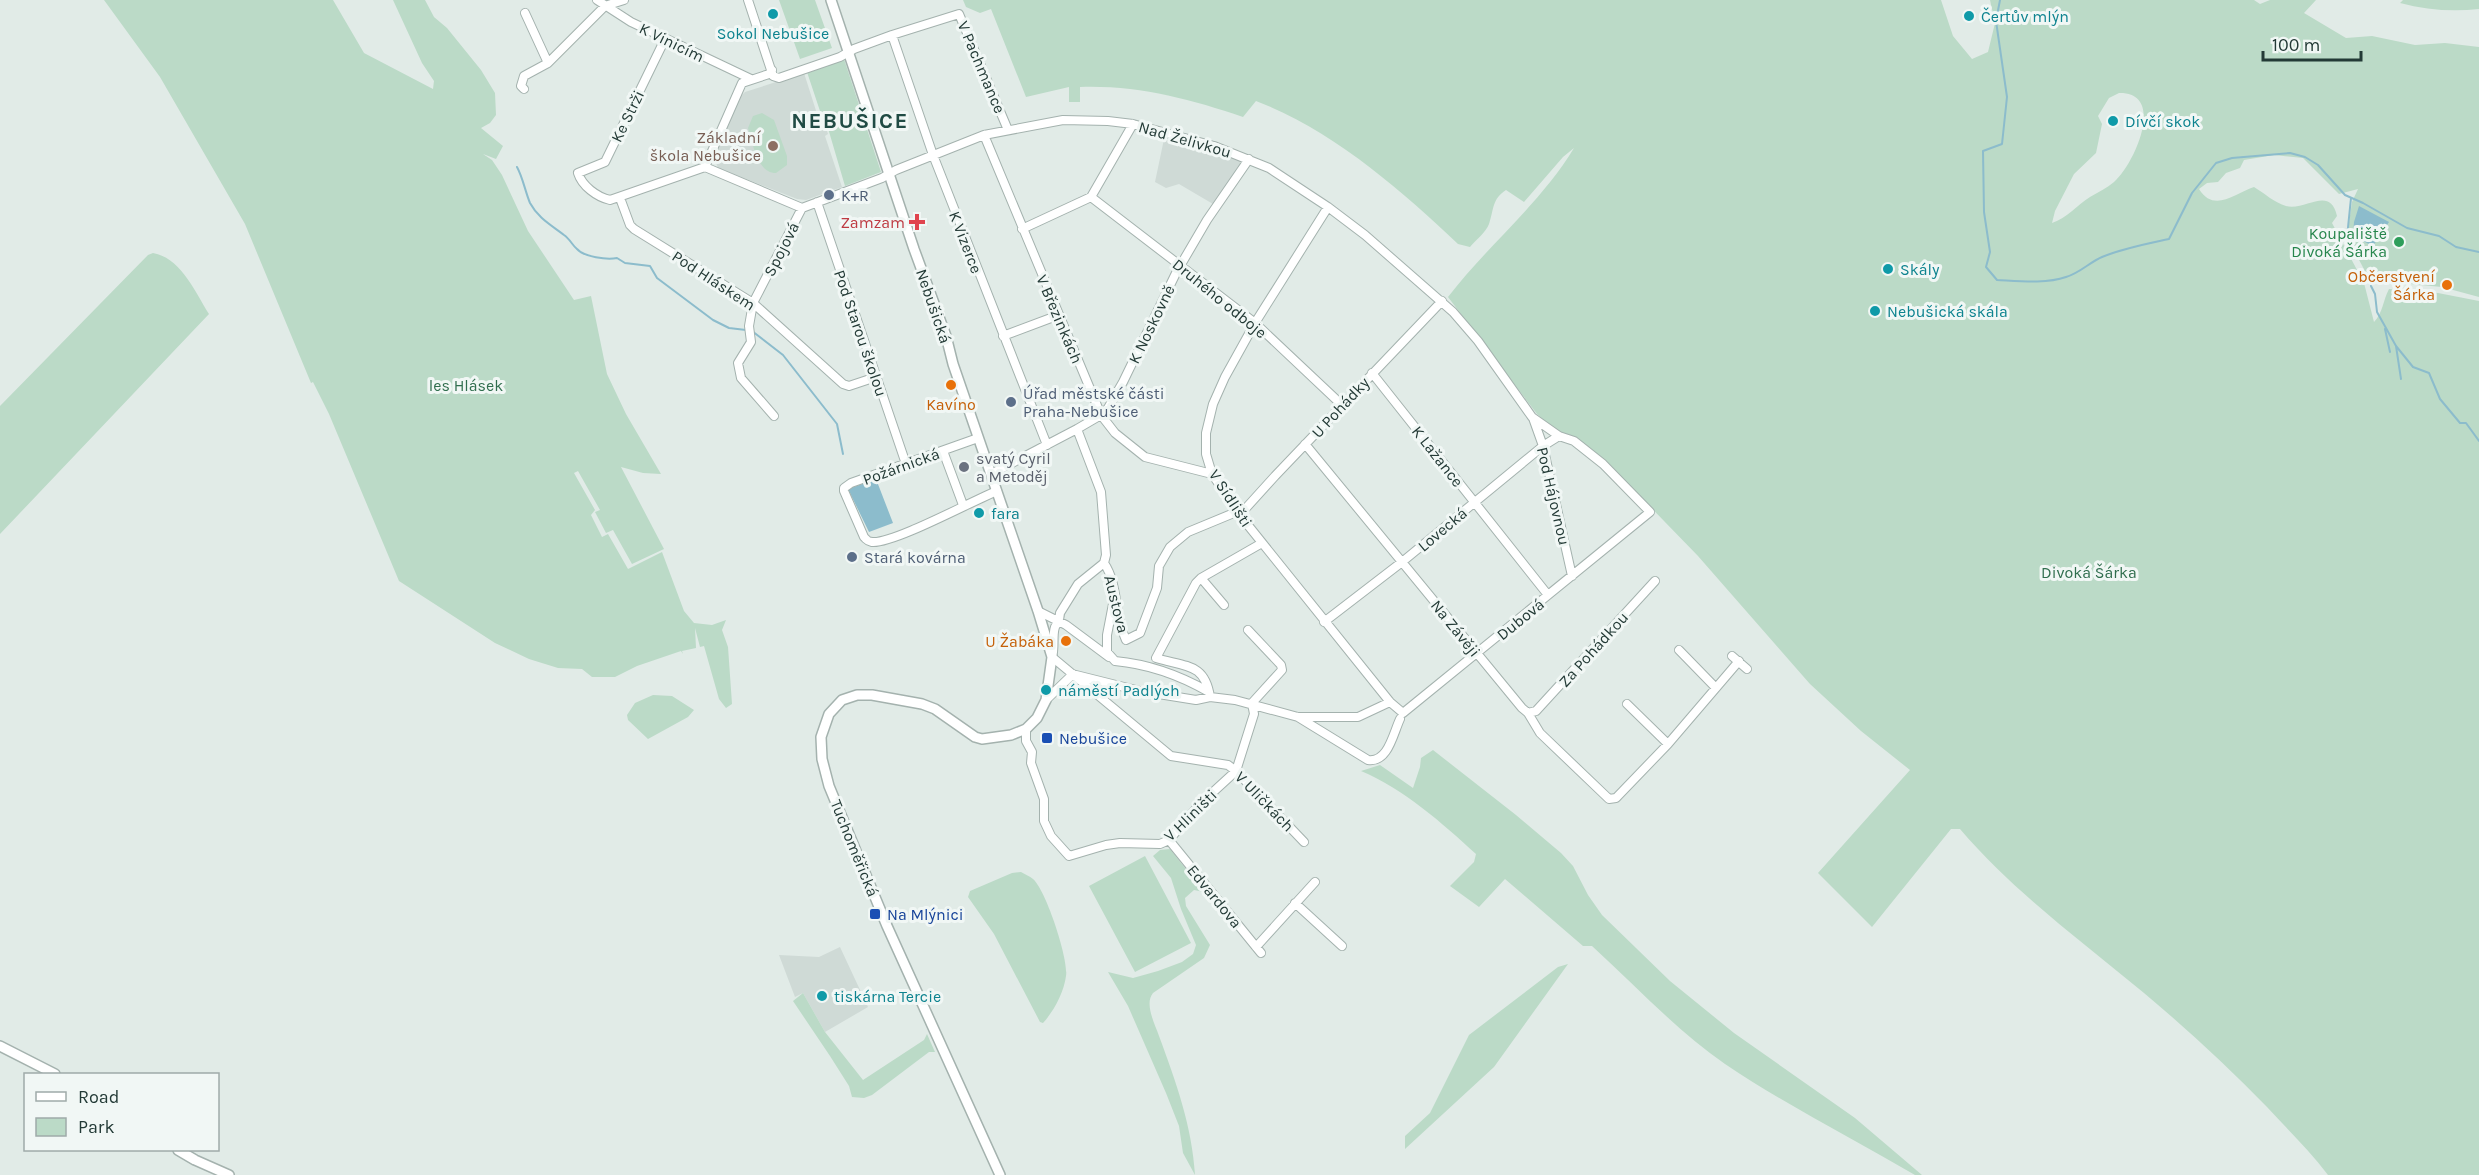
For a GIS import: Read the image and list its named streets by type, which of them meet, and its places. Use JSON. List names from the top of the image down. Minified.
{"streets":{"street":["K Vinicím","V Pachmance","Ke Strži","Nad Želivkou","K Vizerce","Spojová","Pod Hláskem","Druhého odboje","Nebušická","V Březinkách","K Noskovně","Pod Starou školou","U Pohádky","K Lažance","Požárnická","Pod Hájovnou","V Sídlišti","Lovecká","Austova","Dubová","Na Závěji","Za Pohádkou","V Uličkách","V Hliništi","Tuchoměřická","Edvardova"]},"crossings":[["K Vinicím","Ke Strži"],["V Pachmance","Nad Želivkou"],["V Pachmance","K Vizerce"],["V Pachmance","Nebušická"],["Ke Strži","Pod Hláskem"],["Nad Želivkou","K Vizerce"],["Nad Želivkou","Spojová"],["Nad Želivkou","Nebušická"],["Nad Želivkou","V Březinkách"],["Nad Želivkou","K Noskovně"],["Nad Želivkou","Pod Starou školou"],["Nad Želivkou","U Pohádky"],["Nad Želivkou","Pod Hájovnou"],["Nad Želivkou","V Sídlišti"],["K Vizerce","K Noskovně"],["Spojová","Pod Hláskem"],["Pod Hláskem","Pod Starou školou"],["Druhého odboje","K Noskovně"],["Druhého odboje","U Pohádky"],["Druhého odboje","V Sídlišti"],["Nebušická","K Noskovně"],["Nebušická","Požárnická"],["V Březinkách","K Noskovně"],["V Březinkách","V Sídlišti"],["Pod Starou školou","Požárnická"],["U Pohádky","K Lažance"],["U Pohádky","Pod Hájovnou"],["U Pohádky","V Sídlišti"],["U Pohádky","Austova"],["U Pohádky","Na Závěji"],["K Lažance","Lovecká"],["K Lažance","Dubová"],["Pod Hájovnou","Lovecká"],["Pod Hájovnou","Dubová"],["V Sídlišti","Lovecká"],["V Sídlišti","Austova"],["V Sídlišti","Dubová"],["Lovecká","Na Závěji"],["Dubová","Na Závěji"],["Na Závěji","Za Pohádkou"],["V Uličkách","V Hliništi"],["V Hliništi","Tuchoměřická"],["V Hliništi","Edvardova"]],"districts":["NEBUŠICE"],"parks":["les Hlásek","Divoká Šárka"],"places":{"other":["Sokol Nebušice","Čertův mlýn","Dívčí skok","Základní škola Nebušice","K+R","Koupaliště Divoká Šárka","Skály","Občerstvení Šárka","Nebušická skála","Kavíno","Úřad městské části Praha-Nebušice","svatý Cyril a Metoděj","fara","Stará kovárna","U Žabáka","náměstí Padlých","tiskárna Tercie"],"health":["Zamzam"],"transit":["Nebušice","Na Mlýnici"]},"legend":["Road","Park"],"scale_bar":"100 m"}
